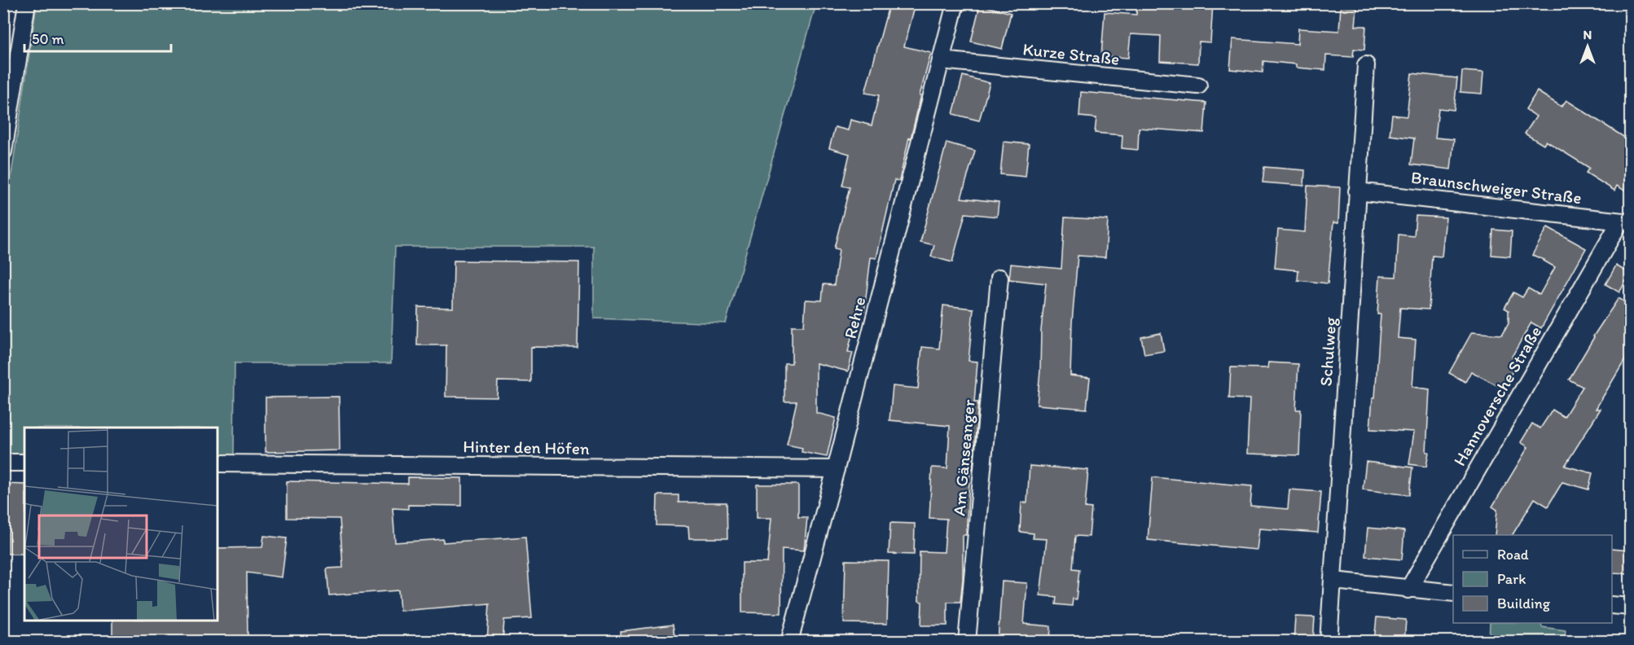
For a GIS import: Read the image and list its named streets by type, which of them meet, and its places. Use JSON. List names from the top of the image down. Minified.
{"streets":{"street":["Kurze Straße","Braunschweiger Straße","Rehre","Schulweg","Hannoversche Straße","Hinter den Höfen","Am Gänseanger"]},"crossings":[["Kurze Straße","Rehre"],["Braunschweiger Straße","Schulweg"],["Braunschweiger Straße","Hannoversche Straße"],["Rehre","Hinter den Höfen"]],"legend":["Road","Park","Building"],"scale_bar":"50 m","north":"top"}
